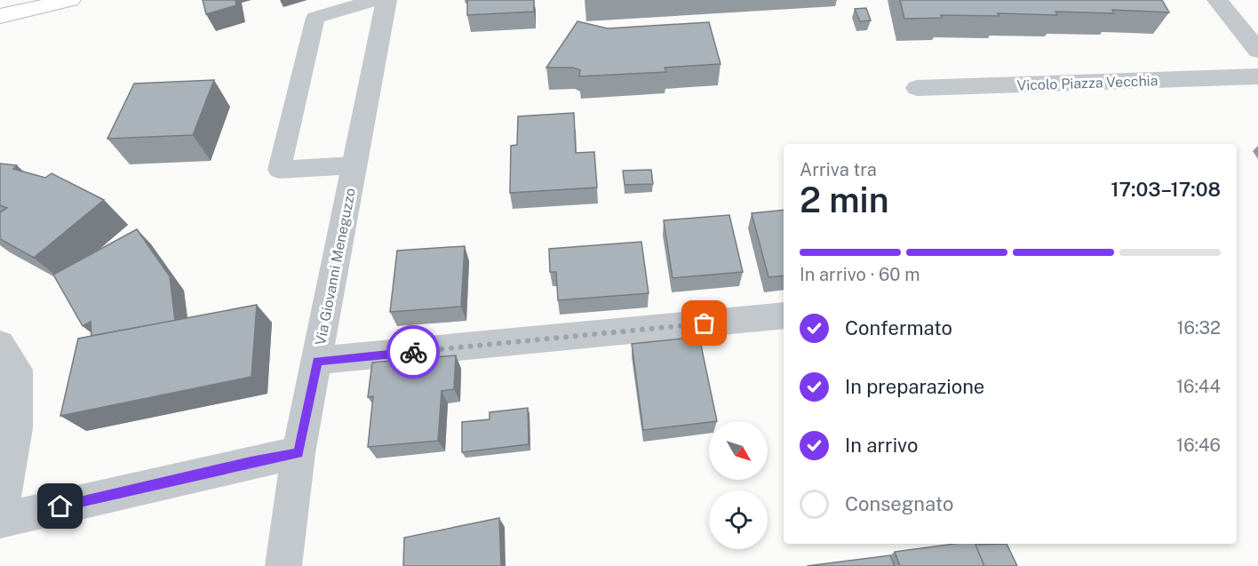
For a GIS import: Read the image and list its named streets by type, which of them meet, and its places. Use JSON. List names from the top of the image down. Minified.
{"streets":{"street":["Vicolo Piazza Vecchia","Via Giovanni Meneguzzo"]},"north":"bottom right","page":{"heading":["2 min","Arriva tra","17:03–17:08"],"bar":"In arrivo · 60 m","list":[["Confermato","16:32"],["In preparazione","16:44"],["In arrivo","16:46"],"Consegnato"]}}
